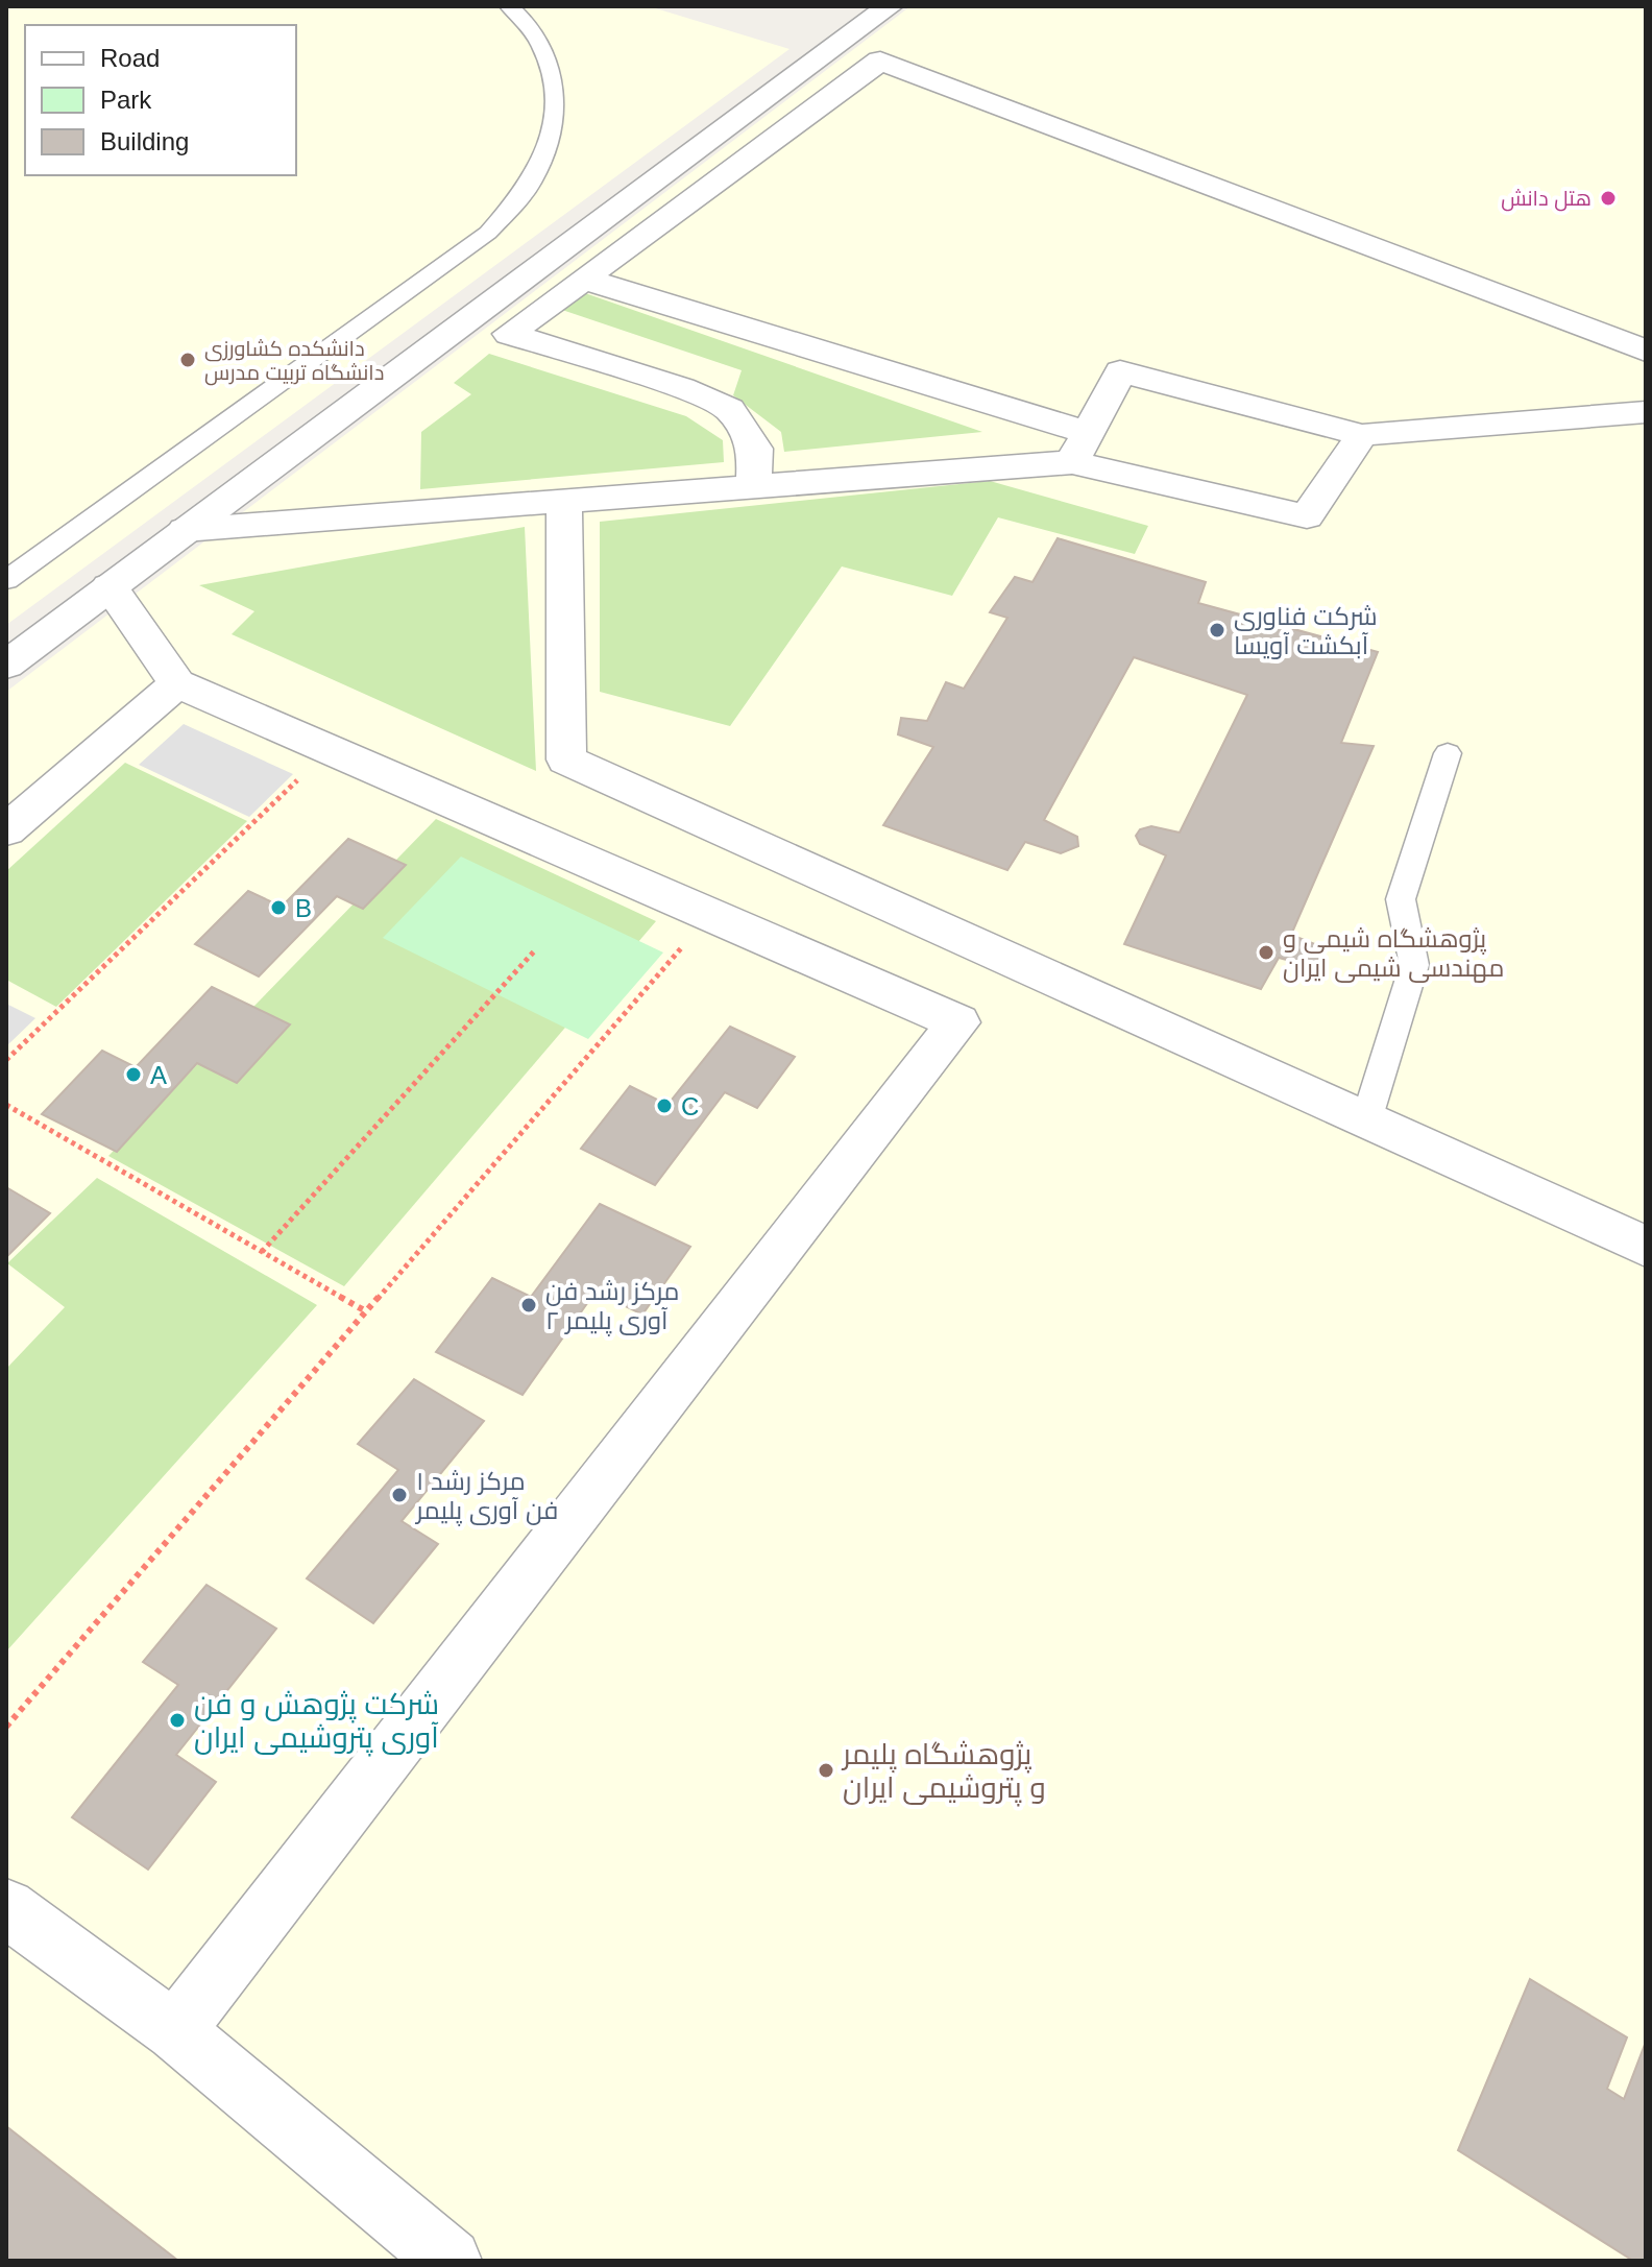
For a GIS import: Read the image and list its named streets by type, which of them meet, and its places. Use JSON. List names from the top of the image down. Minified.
{"places":["هتل دانش","دانشکده کشاورزی دانشگاه تربیت مدرس","شرکت فناوری آبکشت آویسا","B","پژوهشگاه شیمی و مهندسی شیمی ایران","A","C","مرکز رشد فن آوری پلیمر ۲","۱ مرکز رشد فن آوری پلیمر","شرکت پژوهش و فن آوری پتروشیمی ایران","پژوهشگاه پلیمر و پتروشیمی ایران"],"legend":["Road","Park","Building"]}
